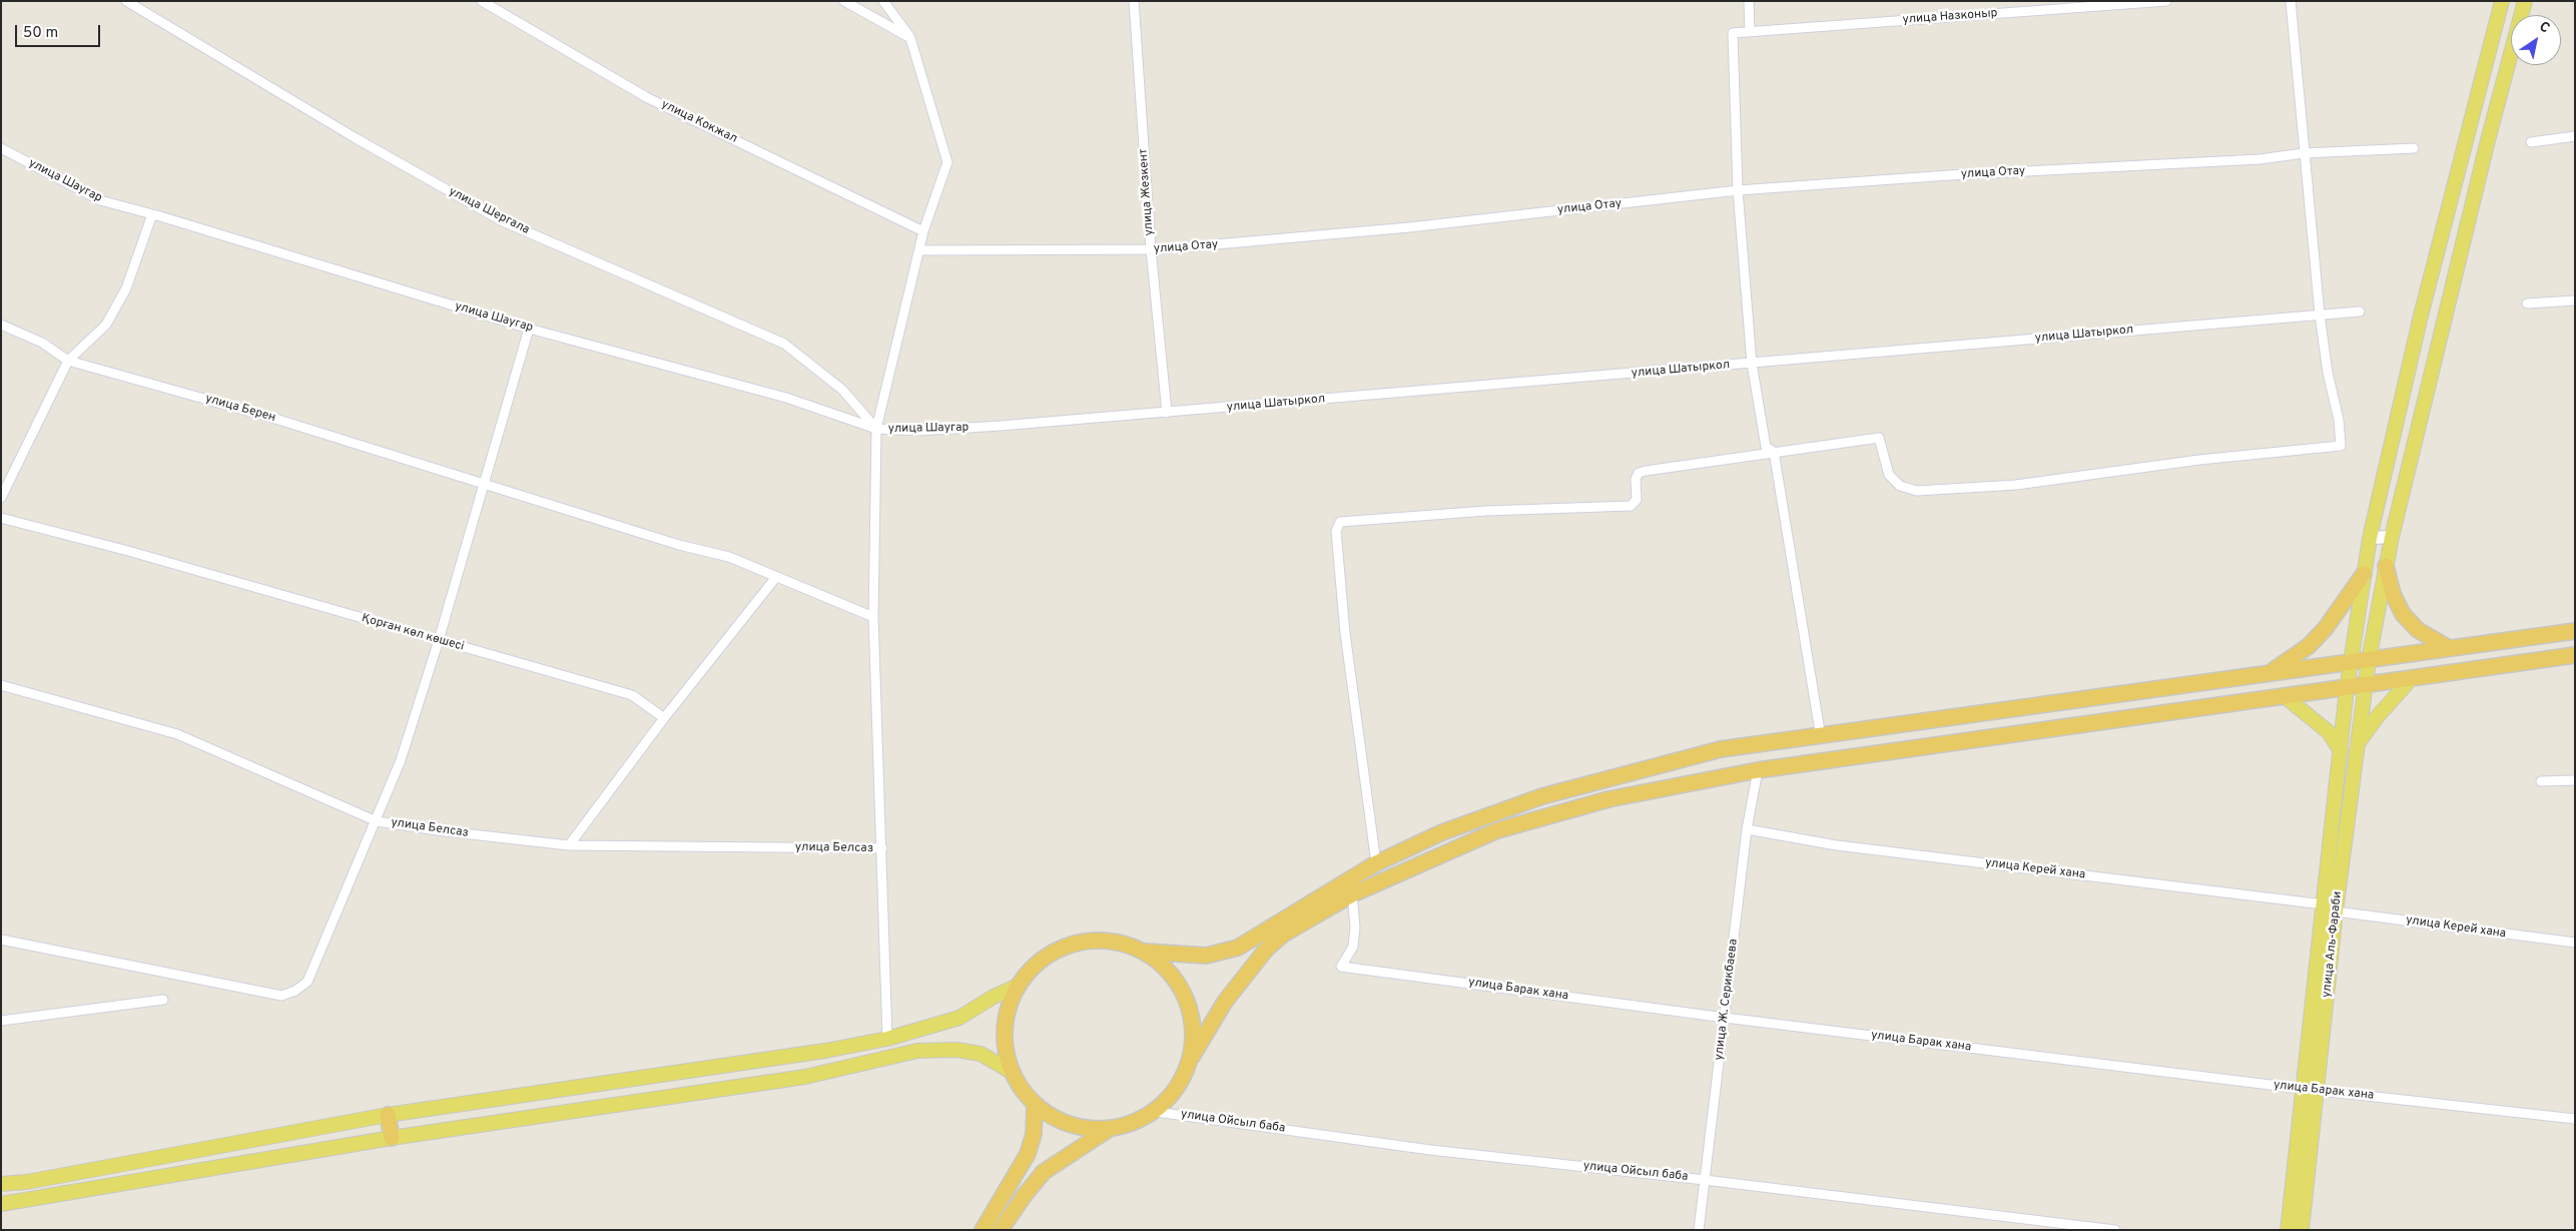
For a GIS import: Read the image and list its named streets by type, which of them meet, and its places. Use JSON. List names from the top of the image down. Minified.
{"streets":{"main road":["улица Аль-Фараби"],"street":["улица Назконыр","улица Кокжал","улица Отау","улица Шаугар","улица Жезкент","улица Шергала","улица Шатыркол","улица Берен","Қорған көл көшесі","улица Белсаз","улица Керей хана","улица Барак хана","улица Ж. Серикбаева","улица Ойсыл баба"]},"crossings":[["улица Назконыр","улица Отау"],["улица Отау","улица Жезкент"],["улица Шаугар","улица Шергала"],["улица Шаугар","улица Шатыркол"],["улица Жезкент","улица Шатыркол"],["улица Керей хана","улица Аль-Фараби"],["улица Керей хана","улица Ж. Серикбаева"],["улица Аль-Фараби","улица Барак хана"],["улица Барак хана","улица Ж. Серикбаева"],["улица Ж. Серикбаева","улица Ойсыл баба"]],"scale_bar":"50 m","north":"top right"}
